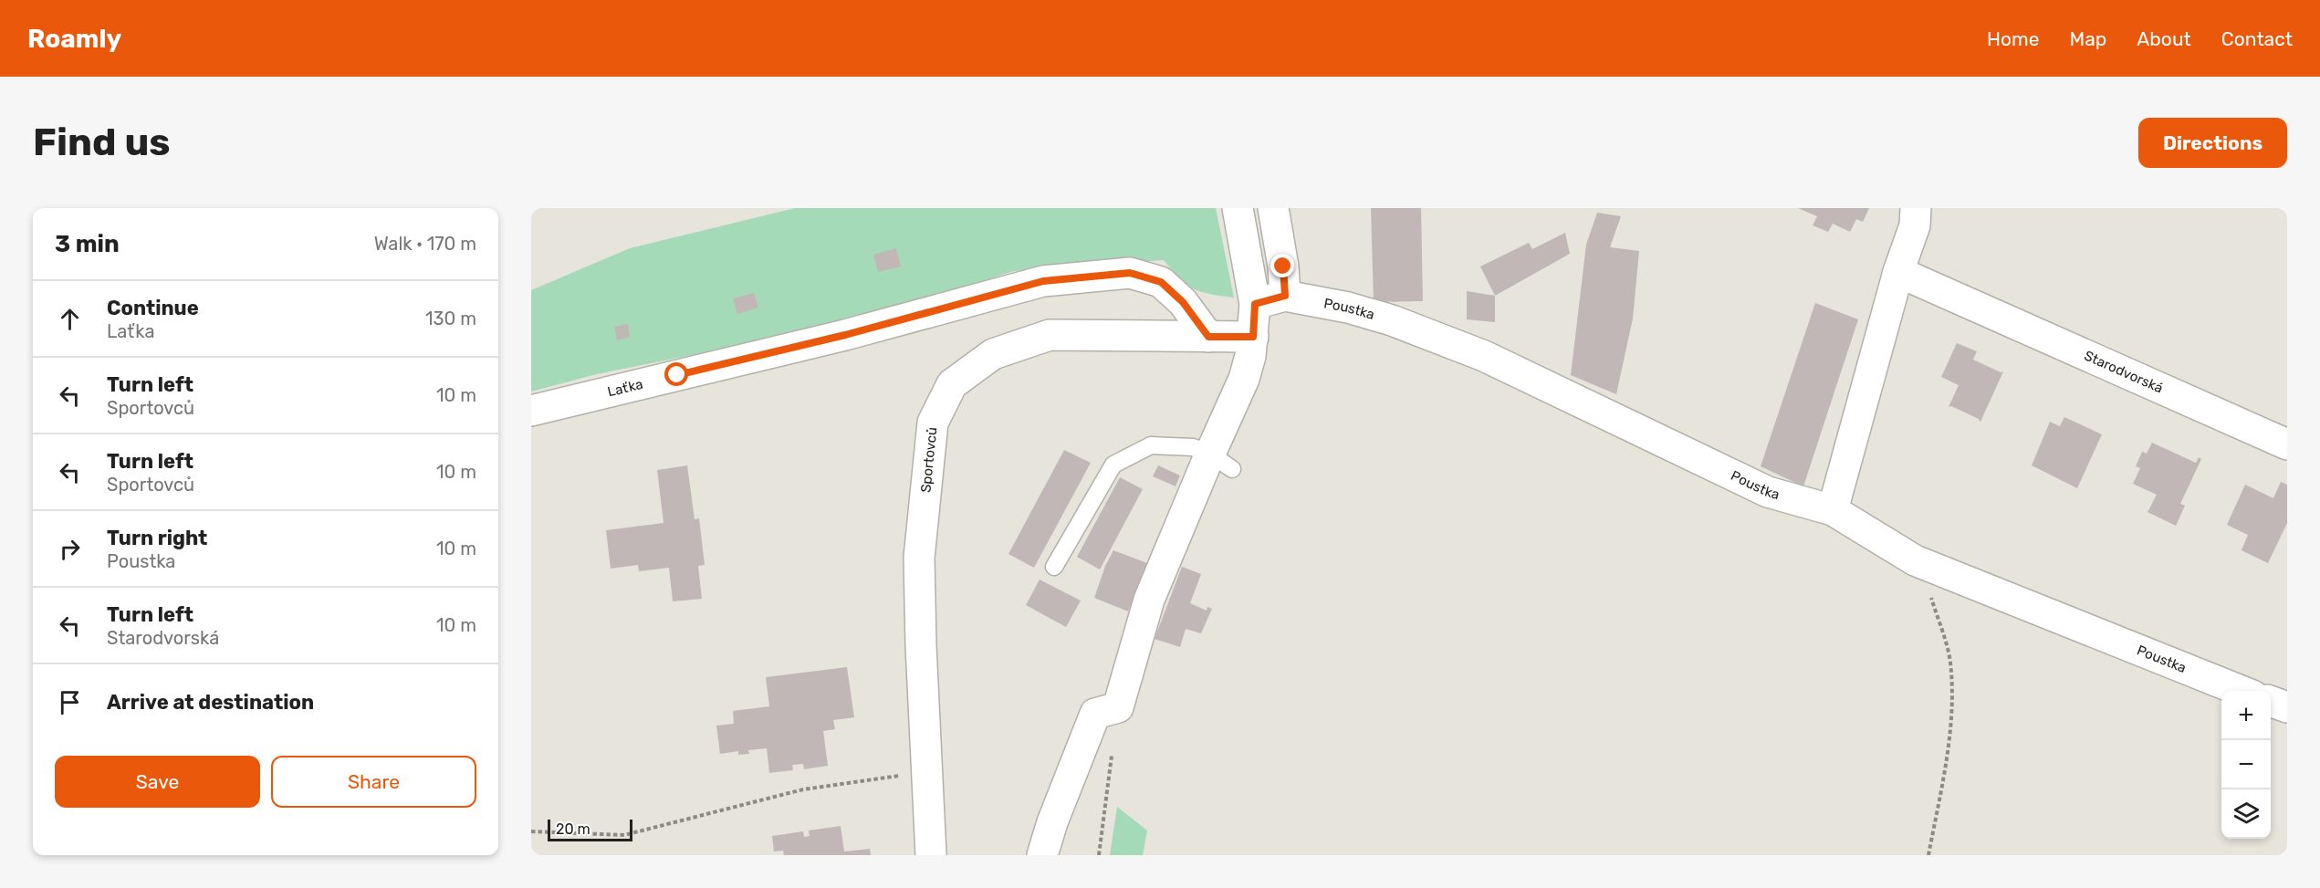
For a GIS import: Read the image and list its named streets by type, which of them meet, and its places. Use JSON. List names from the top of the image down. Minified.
{"streets":{"street":["Poustka","Starodvorská","Laťka","Sportovců"]},"crossings":[["Laťka","Sportovců"]],"scale_bar":"20 m","page":{"header":"Roamly","nav":["Home","Map","About","Contact"],"buttons":["Directions",["Save","Share"]],"title":"Find us","heading":["3 min","Walk · 170 m"],"list":[["Continue","Laťka","130 m"],["Turn left","Sportovců","10 m"],["Turn left","Sportovců","10 m"],["Turn right","Poustka","10 m"],["Turn left","Starodvorská","10 m"],"Arrive at destination"],"map_buttons":["+","−"],"scale":"20 m"}}
